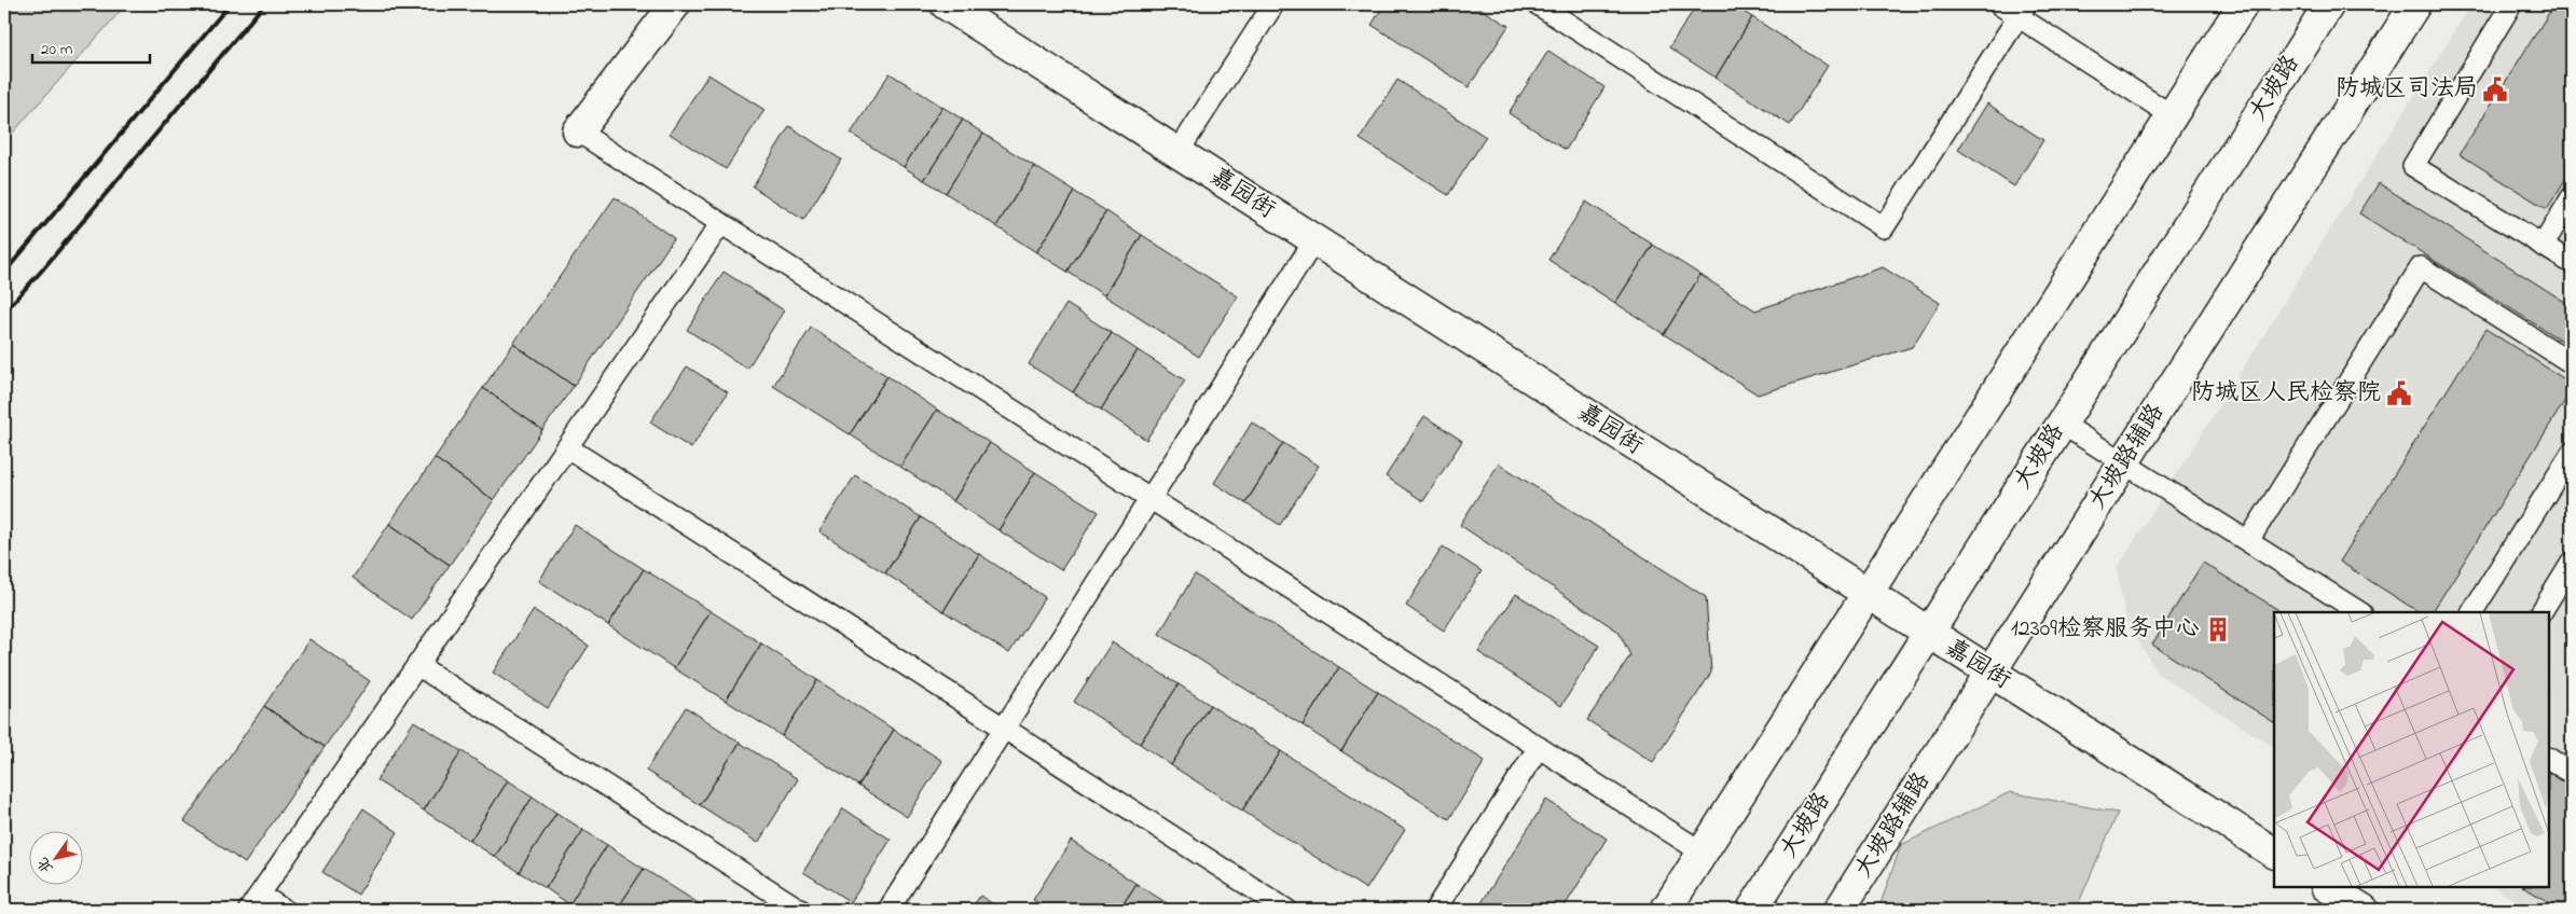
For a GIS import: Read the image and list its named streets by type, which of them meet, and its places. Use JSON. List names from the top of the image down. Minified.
{"streets":{"street":["大坡路","嘉园街","大坡路辅路"]},"crossings":[["大坡路","嘉园街"],["嘉园街","大坡路辅路"]],"places":{"public building":["防城区司法局","防城区人民检察院"],"building":["12309检察服务中心"]},"scale_bar":"20 m","north":"bottom left"}
